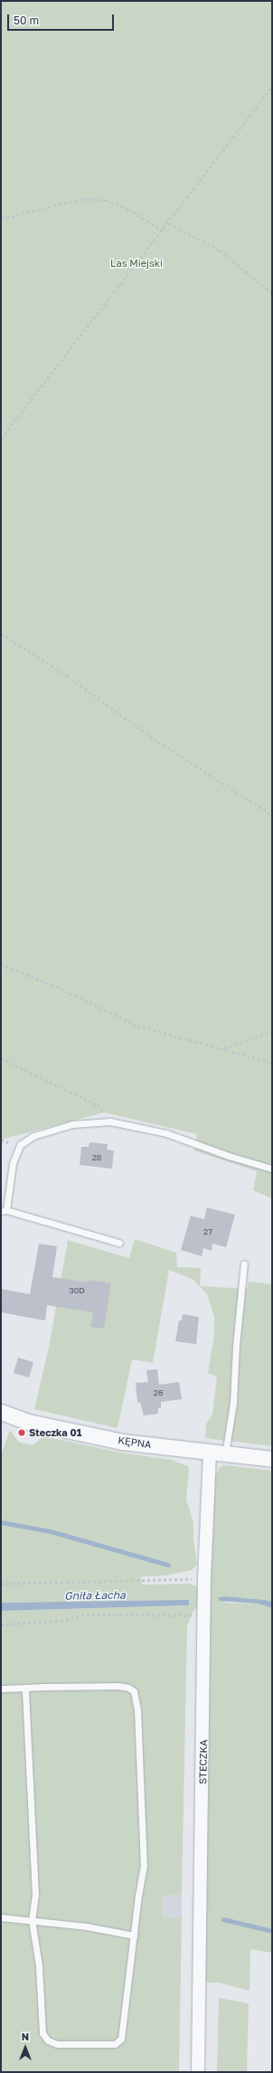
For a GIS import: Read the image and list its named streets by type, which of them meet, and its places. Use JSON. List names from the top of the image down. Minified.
{"streets":{"street":["KĘPNA","STECZKA"]},"crossings":[["KĘPNA","STECZKA"]],"water":["Gniła Łacha"],"parks":["Las Miejski"],"places":["Steczka 01"],"house_numbers":["28","27","30D","26"],"scale_bar":"50 m","north":"top"}
